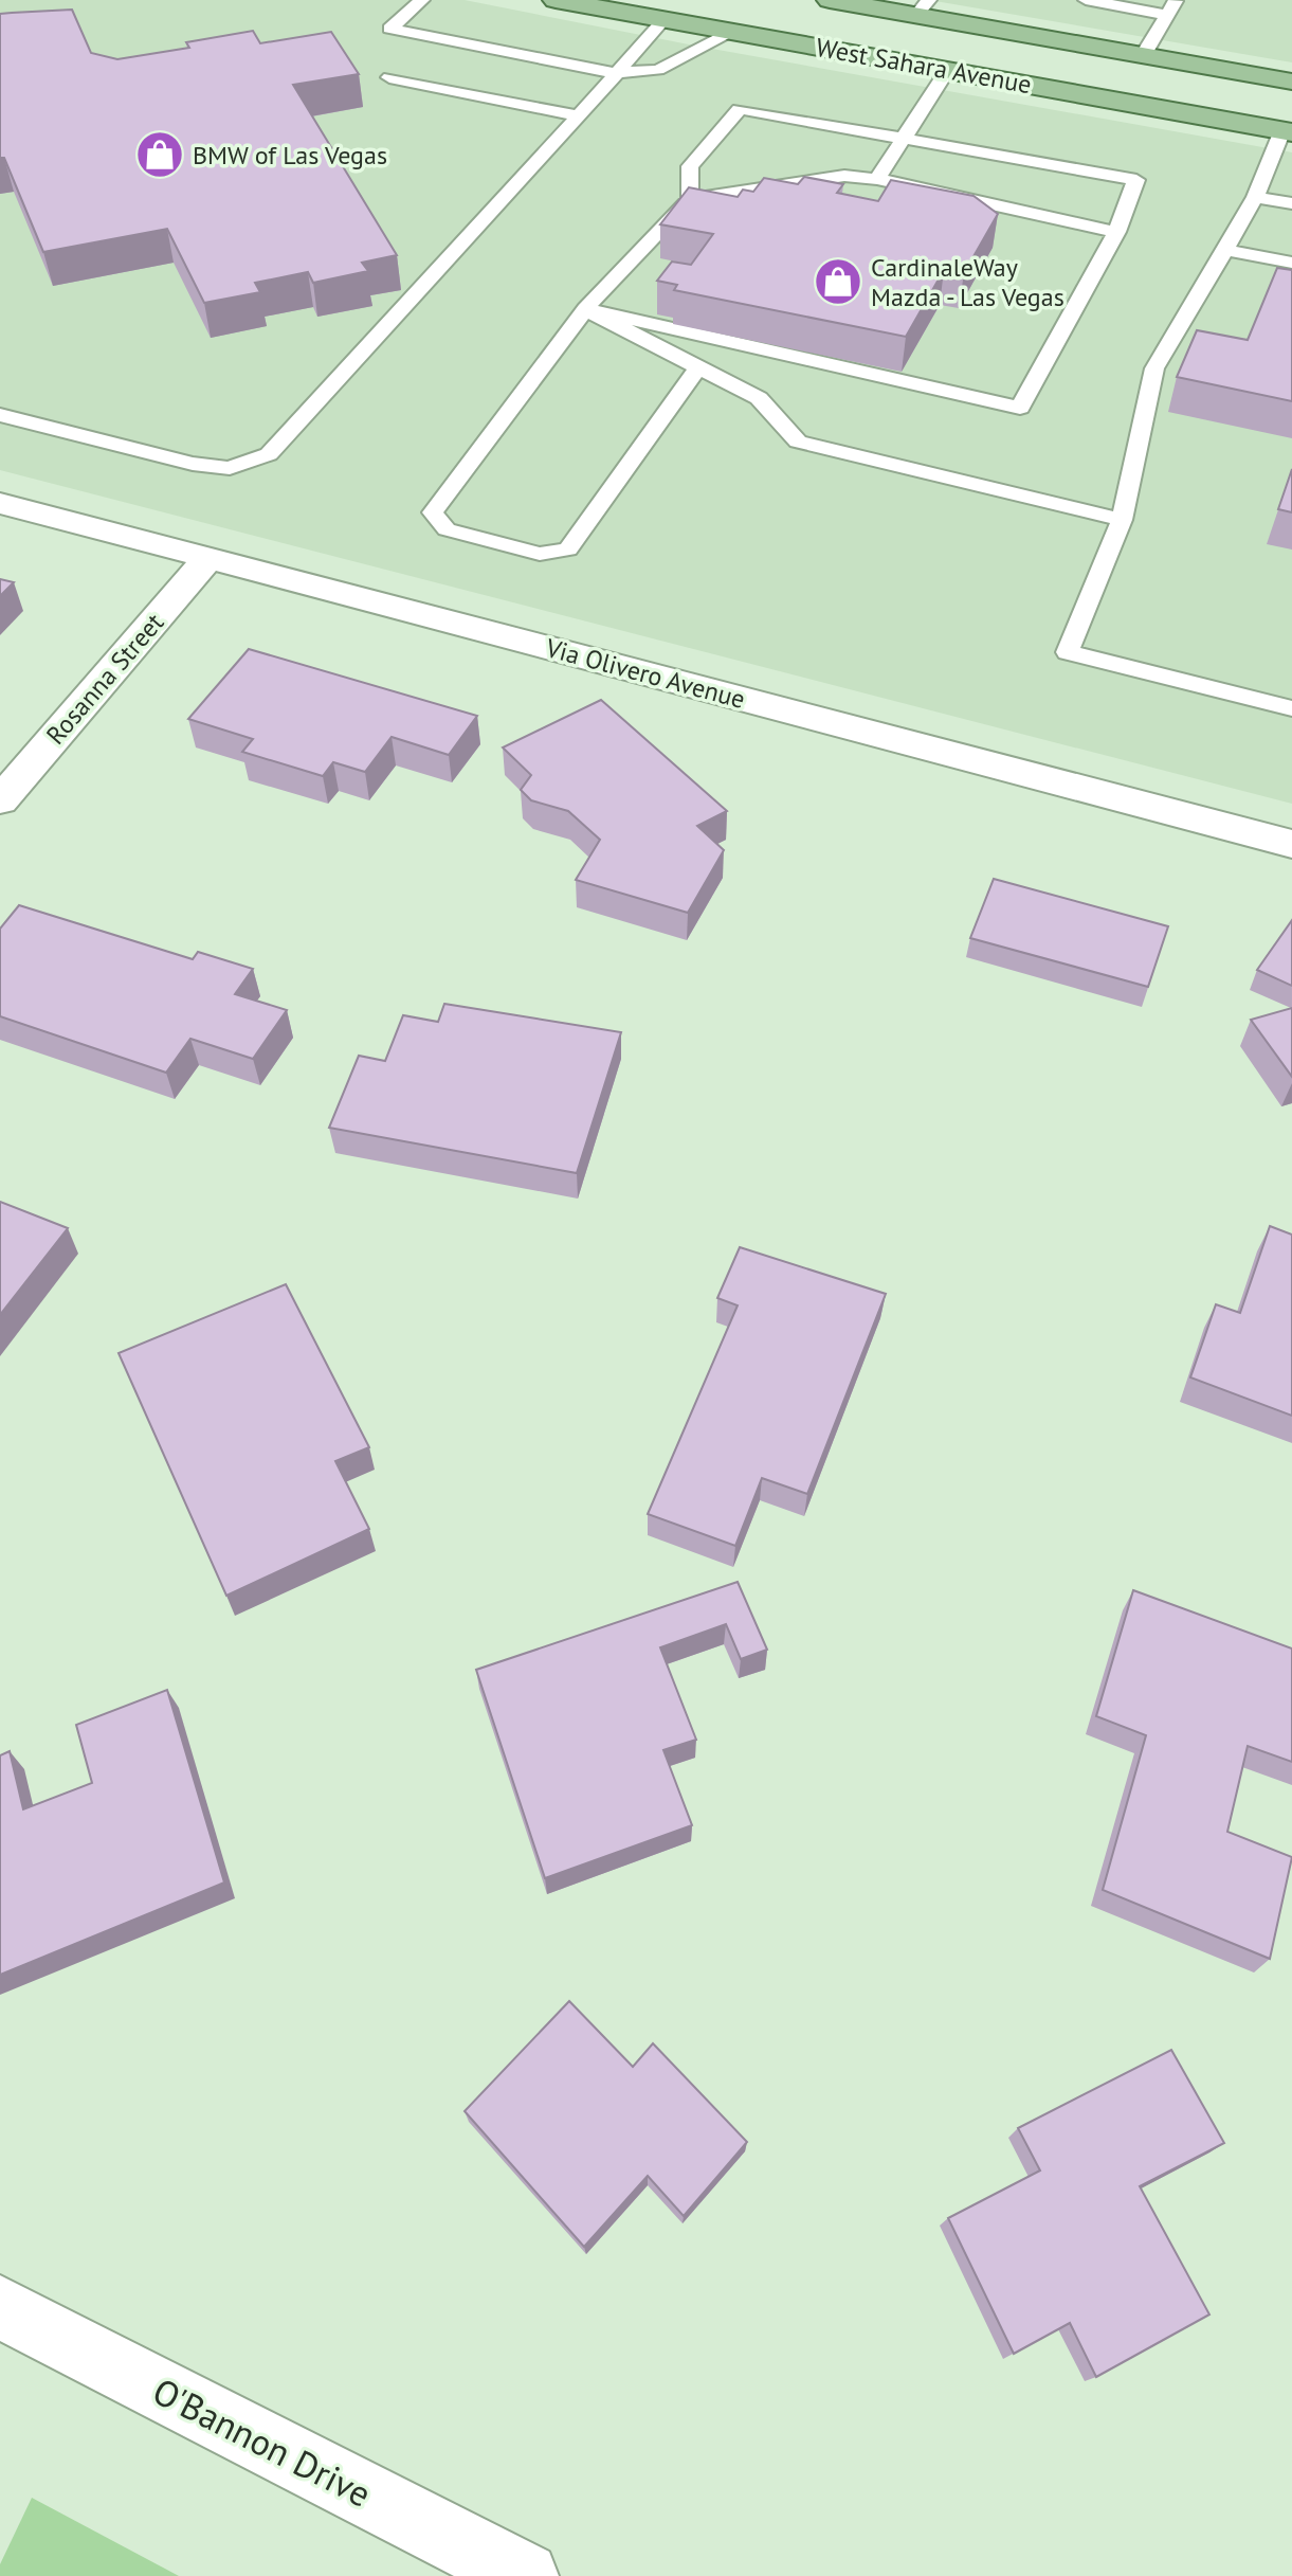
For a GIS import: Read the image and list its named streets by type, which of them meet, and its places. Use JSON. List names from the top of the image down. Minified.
{"streets":{"main road":["West Sahara Avenue"],"street":["Via Olivero Avenue","Rosanna Street","O'Bannon Drive"]},"crossings":[["Via Olivero Avenue","Rosanna Street"]],"places":{"shop":["BMW of Las Vegas","CardinaleWay Mazda - Las Vegas"]}}
